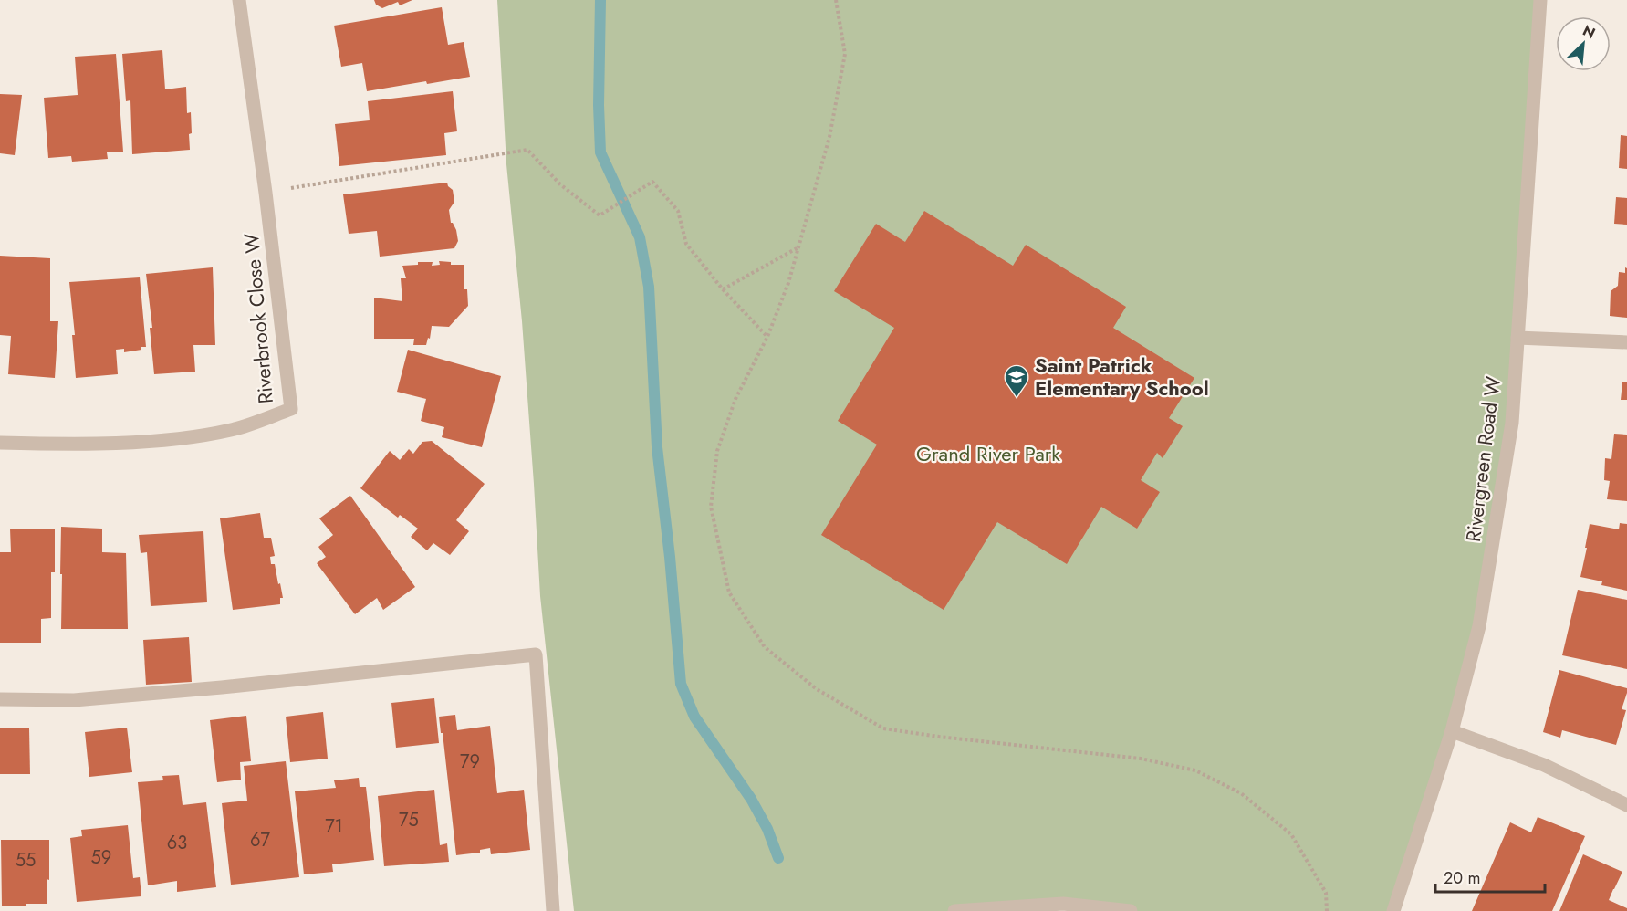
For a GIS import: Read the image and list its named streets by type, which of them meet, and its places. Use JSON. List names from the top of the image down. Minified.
{"streets":{"street":["Riverbrook Close W","Rivergreen Road W"]},"parks":["Grand River Park"],"places":{"school or university":["Saint Patrick Elementary School"]},"house_numbers":["79","75","71","67","63","59","55"],"scale_bar":"20 m","north":"top right"}
